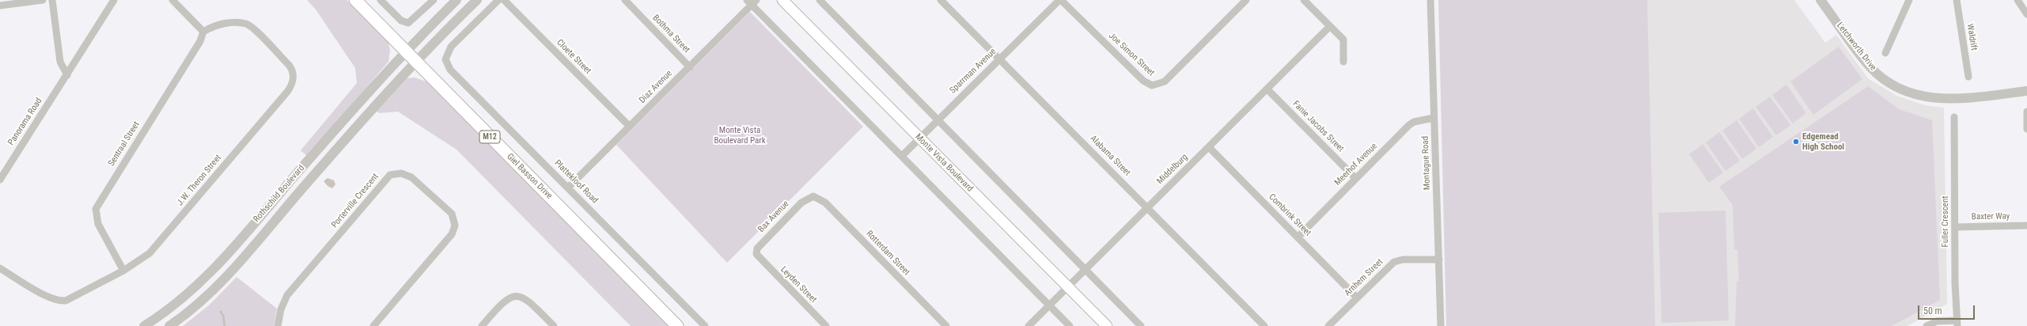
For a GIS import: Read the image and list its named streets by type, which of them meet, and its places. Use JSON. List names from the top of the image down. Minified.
{"streets":{"main road":["M12","Monte Vista Boulevard","Giel Basson Drive"],"street":["Bothma Street","Waldrift","Letchworth Drive","Joe Simon Street","Cloete Street","Sparrman Avenue","Diaz Avenue","Panorama Road","Fanie Jacobs Street","Sentraal Street","Alabama Street","Montague Road","Meerhof Avenue","Middelburg","J.W. Theron Street","Plattekloof Road","Rothschild Boulevard","Porterville Crescent","Combrink Street","Bax Avenue","Baxter Way","Fuller Crescent","Rotterdam Street","Arnhem Street","Leyden Street"]},"crossings":[["Bothma Street","Diaz Avenue"],["Joe Simon Street","Sparrman Avenue"],["Cloete Street","Diaz Avenue"],["Sparrman Avenue","Alabama Street"],["Sparrman Avenue","Monte Vista Boulevard"],["Diaz Avenue","Plattekloof Road"],["Fanie Jacobs Street","Meerhof Avenue"],["Fanie Jacobs Street","Middelburg"],["Sentraal Street","J.W. Theron Street"],["Alabama Street","Middelburg"],["Monte Vista Boulevard","Middelburg"],["Montague Road","Meerhof Avenue"],["Montague Road","Arnhem Street"],["Meerhof Avenue","Combrink Street"],["Middelburg","Combrink Street"],["Giel Basson Drive","Rothschild Boulevard"],["Combrink Street","Arnhem Street"],["Bax Avenue","Rotterdam Street"],["Bax Avenue","Leyden Street"],["Baxter Way","Fuller Crescent"]],"parks":["Monte Vista Boulevard Park"],"places":["Edgemead High School"],"scale_bar":"50 m"}
